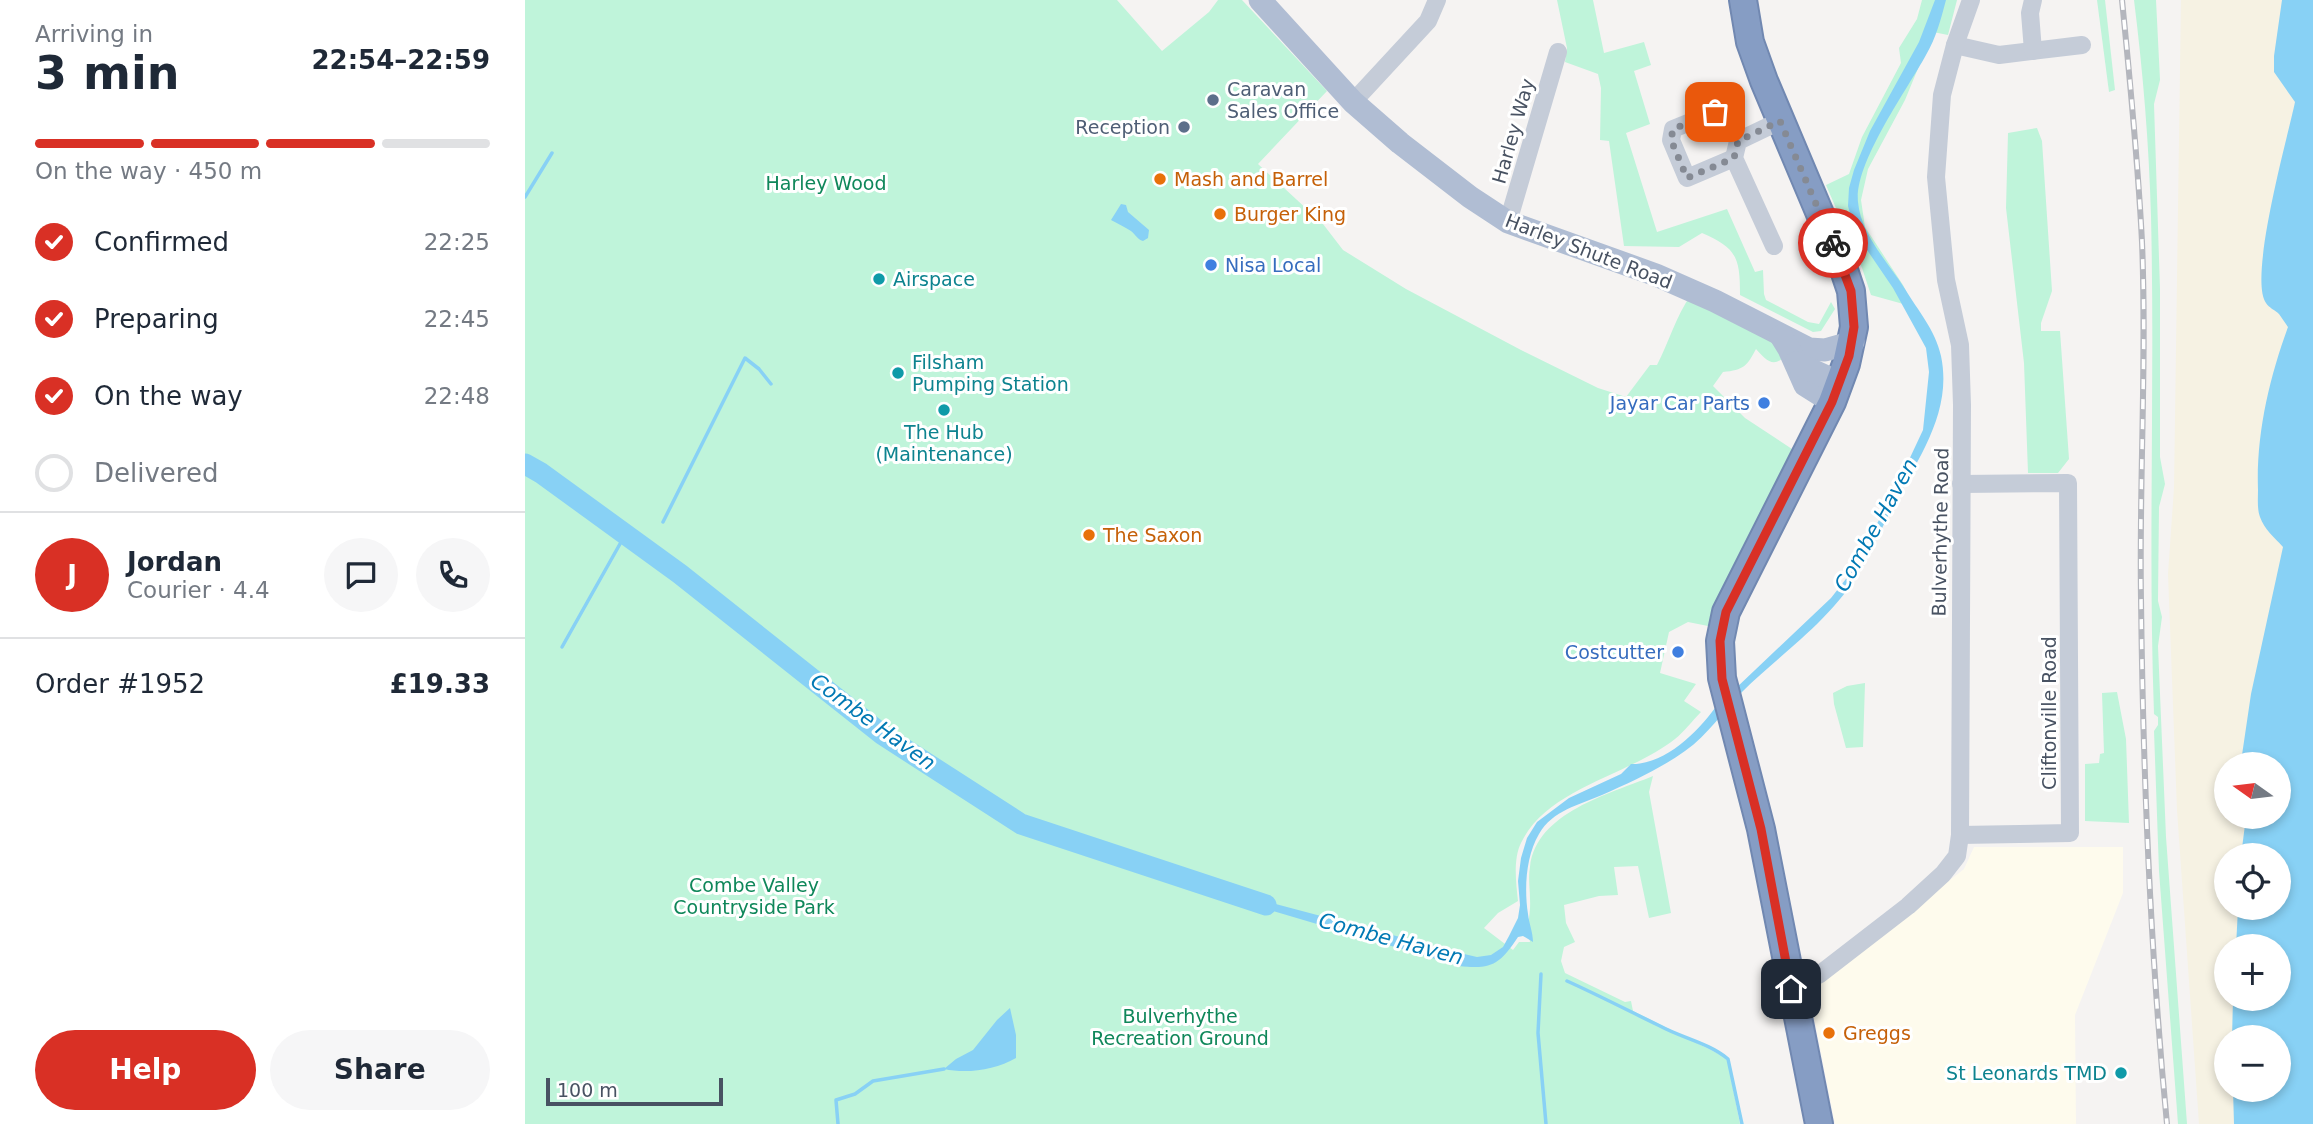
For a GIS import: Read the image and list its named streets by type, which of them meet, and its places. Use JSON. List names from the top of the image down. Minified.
{"streets":{"main road":["Harley Shute Road"],"street":["Harley Way","Bulverhythe Road","Cliftonville Road"]},"crossings":[["Harley Way","Harley Shute Road"],["Bulverhythe Road","Cliftonville Road"]],"water":["Combe Haven"],"parks":["Harley Wood","Combe Valley Countryside Park","Bulverhythe Recreation Ground"],"places":["Caravan Sales Office","Reception","Mash and Barrel","Burger King","Nisa Local","Airspace","Filsham Pumping Station","Jayar Car Parts","The Hub (Maintenance)","The Saxon","Costcutter","Greggs","St Leonards TMD"],"scale_bar":"100 m","north":"left","page":{"heading":["3 min","Arriving in","22:54–22:59"],"panel":["Jordan","Courier · 4.4","Order #1952","£19.33"],"bar":"On the way · 450 m","list":[["Confirmed","22:25"],["Preparing","22:45"],["On the way","22:48"],"Delivered"],"round":"J","map_buttons":["+","−"],"buttons":["Help","Share"],"scale":"100 m"}}
